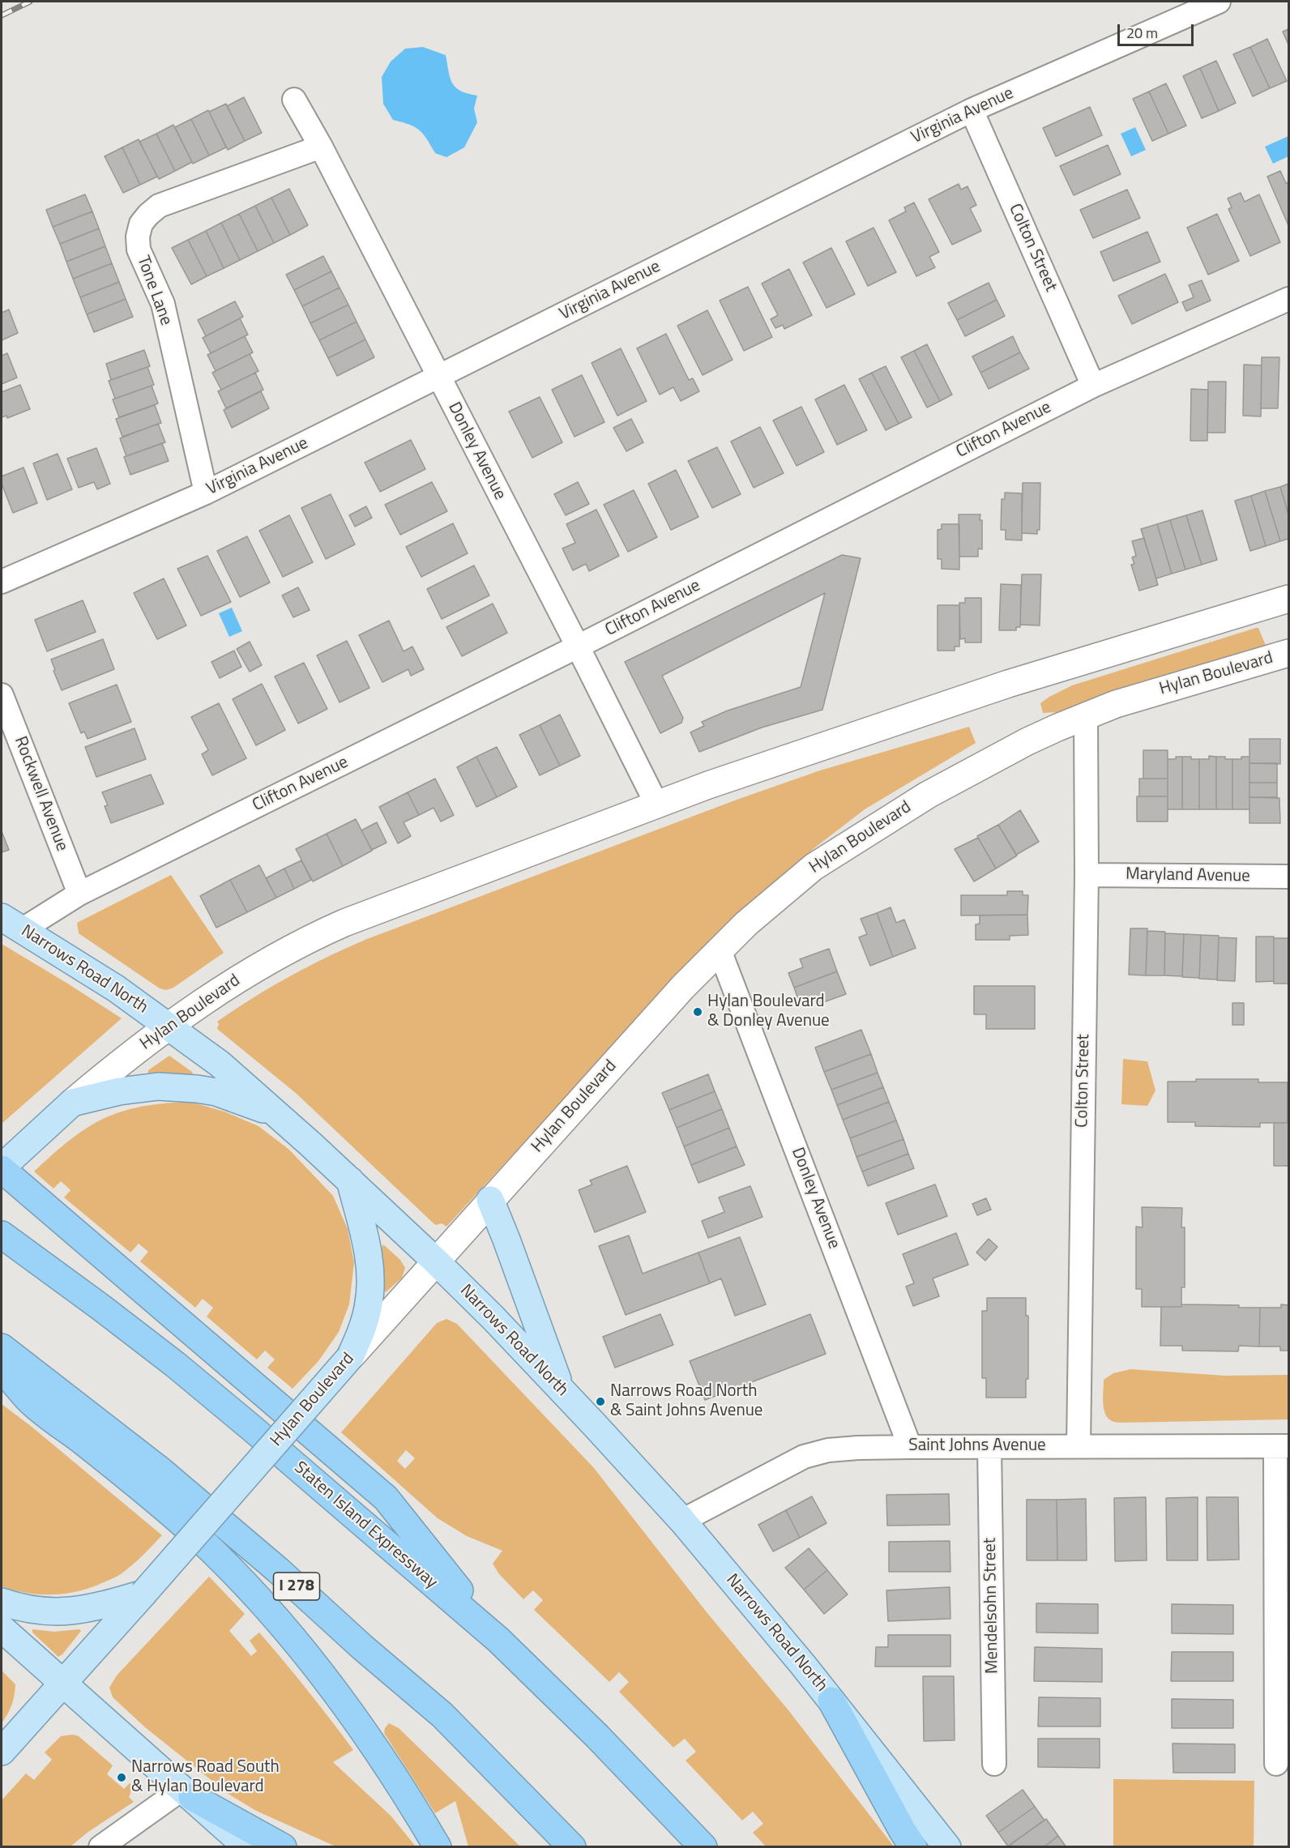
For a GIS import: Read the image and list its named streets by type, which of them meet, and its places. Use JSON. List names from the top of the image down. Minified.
{"streets":{"highway":["Staten Island Expressway","I 278"],"main road":["Hylan Boulevard","Narrows Road North"],"street":["Virginia Avenue","Colton Street","Tone Lane","Clifton Avenue","Donley Avenue","Rockwell Avenue","Maryland Avenue","Saint Johns Avenue","Mendelsohn Street"]},"crossings":[["Virginia Avenue","Colton Street"],["Virginia Avenue","Tone Lane"],["Virginia Avenue","Donley Avenue"],["Colton Street","Clifton Avenue"],["Colton Street","Hylan Boulevard"],["Colton Street","Maryland Avenue"],["Colton Street","Saint Johns Avenue"],["Tone Lane","Donley Avenue"],["Clifton Avenue","Donley Avenue"],["Clifton Avenue","Rockwell Avenue"],["Clifton Avenue","Narrows Road North"],["Donley Avenue","Hylan Boulevard"],["Donley Avenue","Saint Johns Avenue"],["Hylan Boulevard","Narrows Road North"],["Narrows Road North","Saint Johns Avenue"],["Saint Johns Avenue","Mendelsohn Street"]],"places":["Hylan Boulevard & Donley Avenue","Narrows Road North & Saint Johns Avenue","Narrows Road South & Hylan Boulevard"],"scale_bar":"20 m"}
